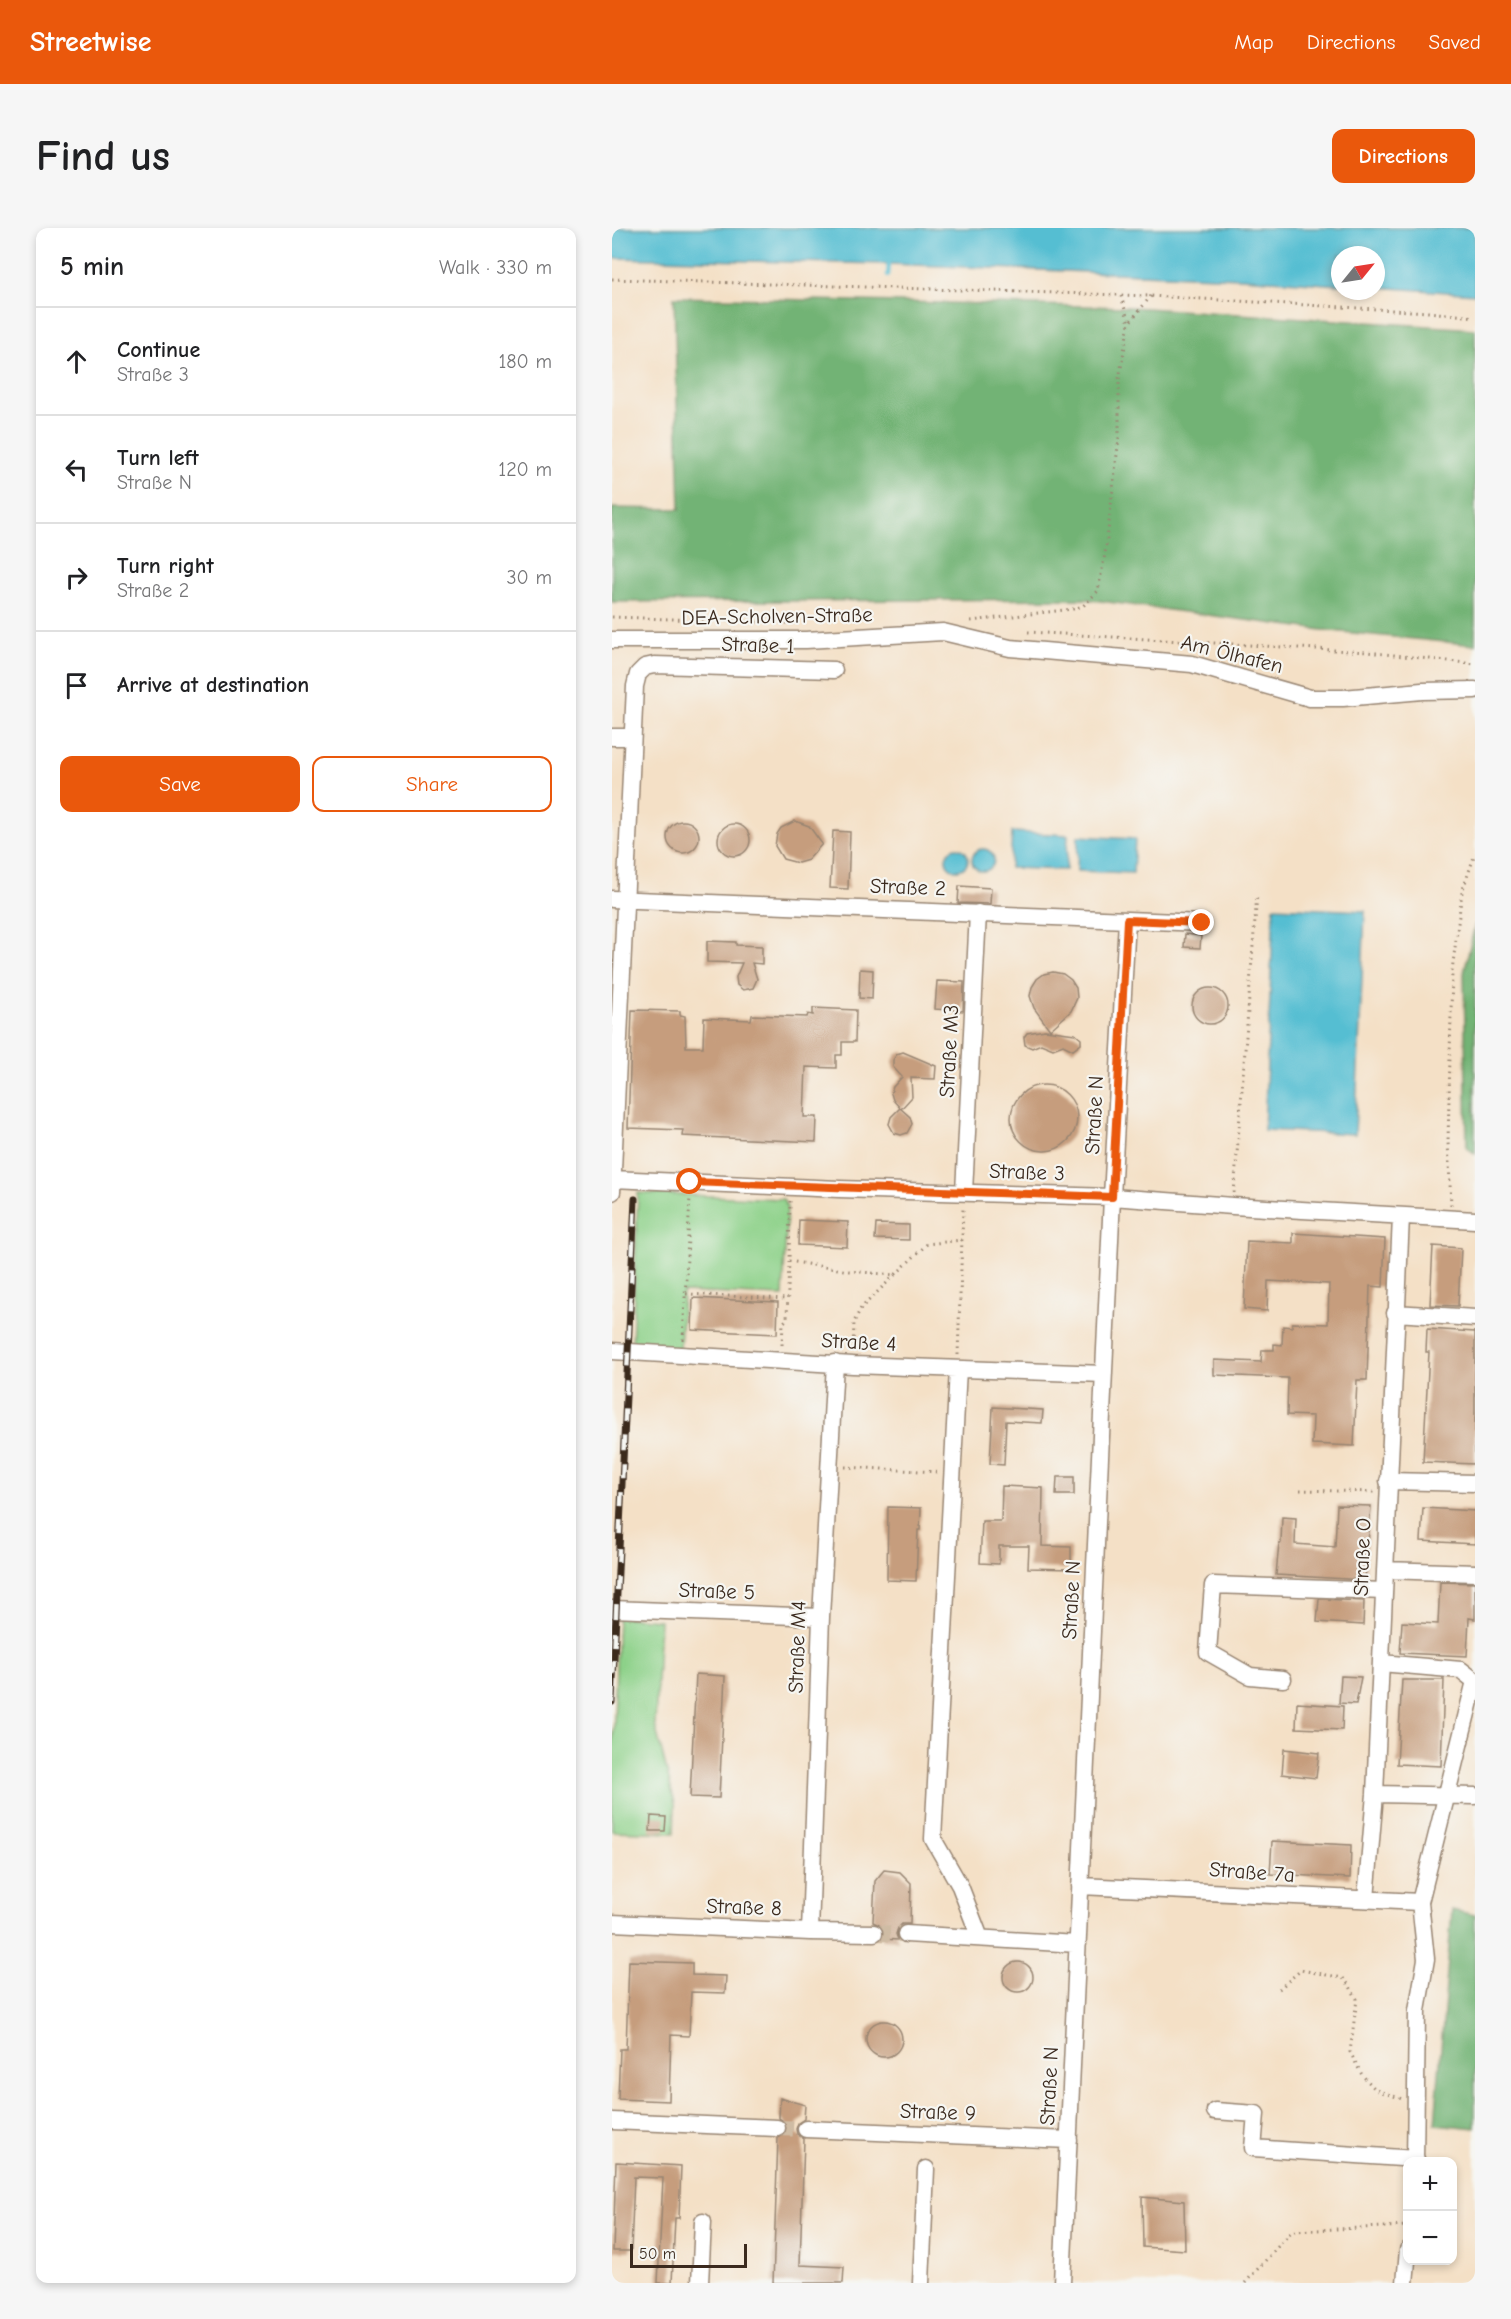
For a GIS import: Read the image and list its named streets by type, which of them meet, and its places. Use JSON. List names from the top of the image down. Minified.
{"streets":{"street":["DEA-Scholven-Straße","Straße 1","Am Ölhafen","Straße 2","Straße M3","Straße N","Straße 3","Straße 4","Straße O","Straße 5","Straße M4","Straße 7a","Straße 8","Straße 9"]},"crossings":[["DEA-Scholven-Straße","Am Ölhafen"],["Straße 2","Straße M3"],["Straße 2","Straße N"],["Straße M3","Straße 3"],["Straße N","Straße 3"],["Straße N","Straße 4"],["Straße N","Straße 7a"],["Straße N","Straße 9"],["Straße 3","Straße O"],["Straße 4","Straße M4"],["Straße O","Straße 7a"],["Straße 5","Straße M4"],["Straße M4","Straße 8"]],"scale_bar":"50 m","north":"top right","page":{"header":"Streetwise","nav":["Map","Directions","Saved"],"buttons":["Directions",["Save","Share"]],"title":"Find us","heading":["5 min","Walk · 330 m"],"list":[["Continue","Straße 3","180 m"],["Turn left","Straße N","120 m"],["Turn right","Straße 2","30 m"],"Arrive at destination"],"map_buttons":["+","−"],"scale":"50 m"}}
